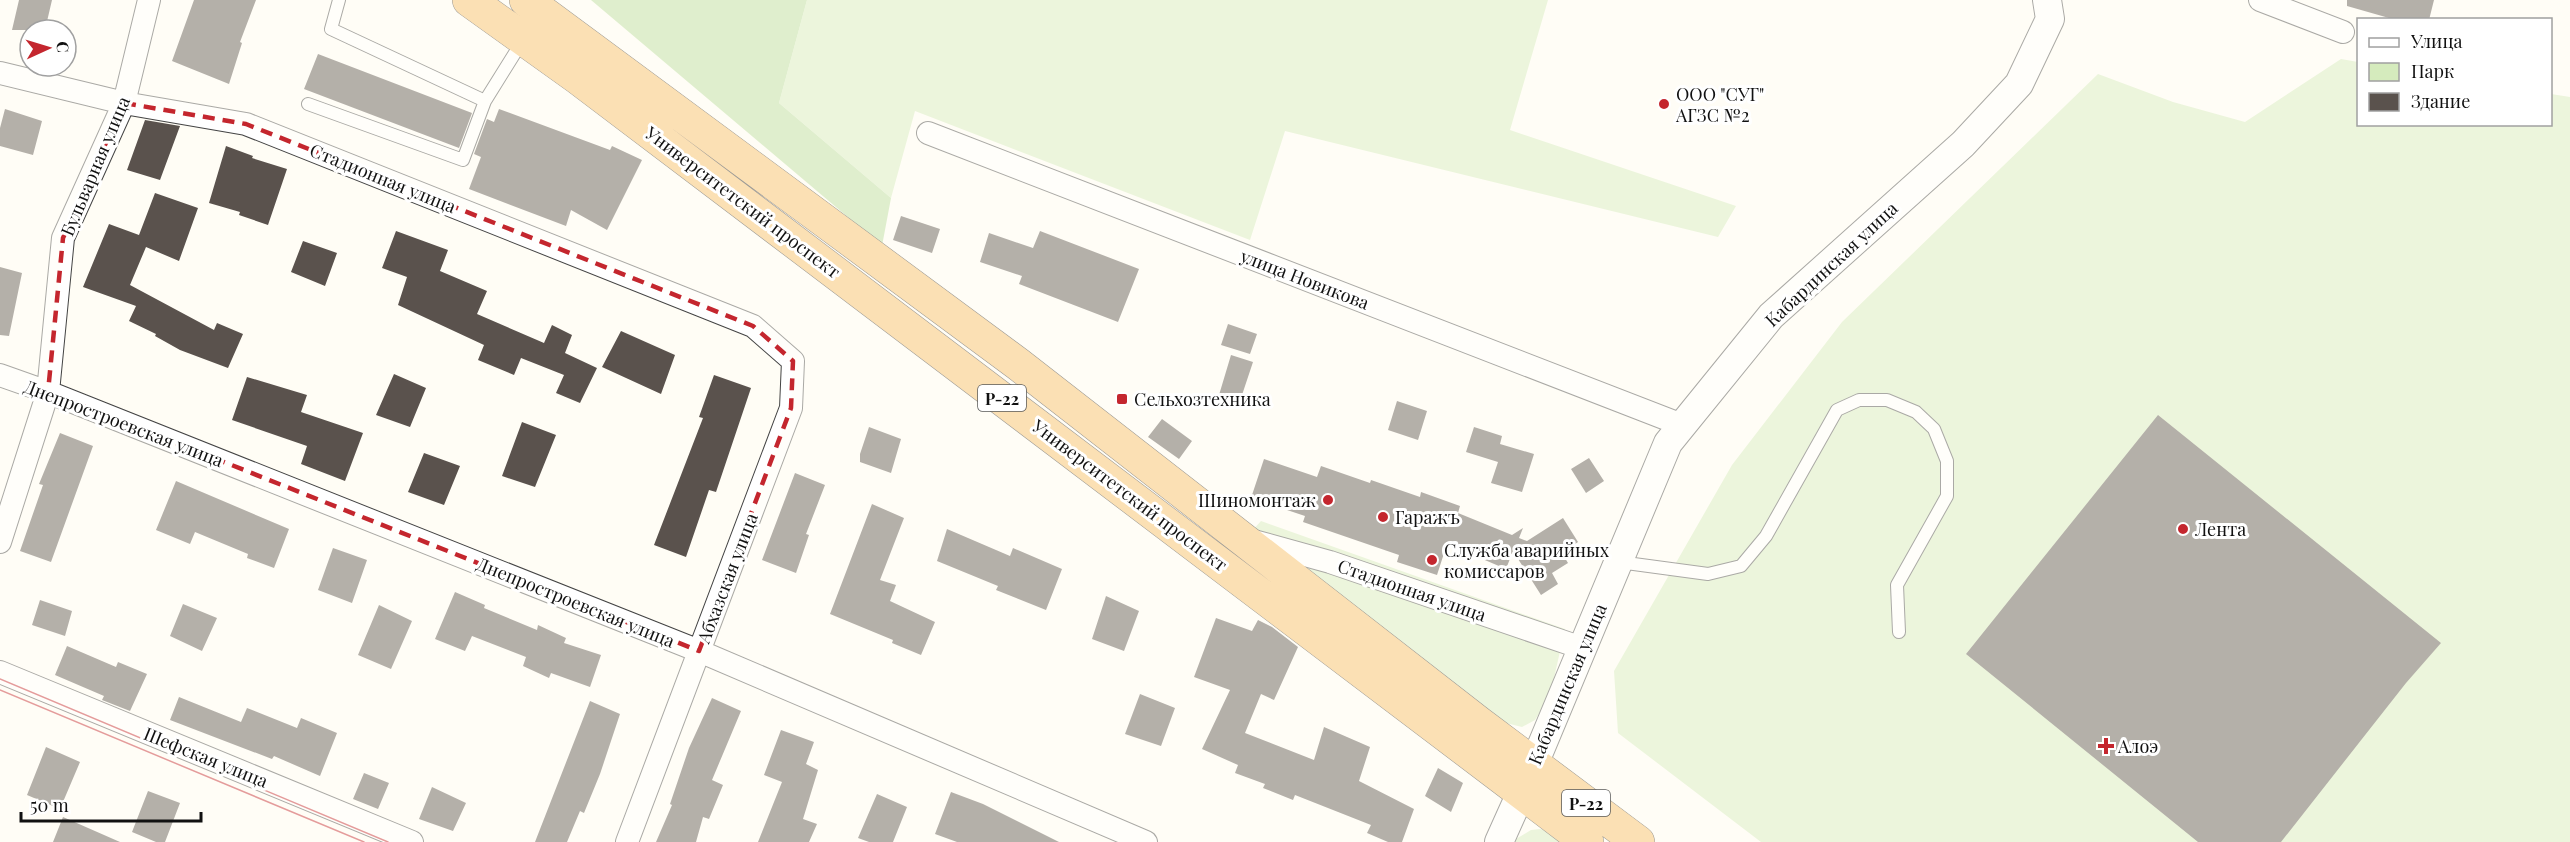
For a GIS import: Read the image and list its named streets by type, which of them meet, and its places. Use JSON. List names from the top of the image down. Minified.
{"streets":{"highway":["Университетский проспект","Р-22"],"street":["Бульварная улица","Стадионная улица","Кабардинская улица","улица Новикова","Днепростроевская улица","Абхазская улица","Шефская улица"]},"crossings":[["Бульварная улица","Стадионная улица"],["Бульварная улица","Днепростроевская улица"],["Стадионная улица","Университетский проспект"],["Стадионная улица","Кабардинская улица"],["Стадионная улица","Абхазская улица"],["Университетский проспект","Кабардинская улица"],["Кабардинская улица","улица Новикова"],["Днепростроевская улица","Абхазская улица"]],"places":{"other":["ООО \"СУГ\" АГЗС №2","Шиномонтаж","Гаражъ","Лента","Служба аварийных комиссаров"],"transit":["Сельхозтехника"],"health":["Алоэ"]},"legend":["Улица","Парк","Здание"],"scale_bar":"50 m","north":"right"}
